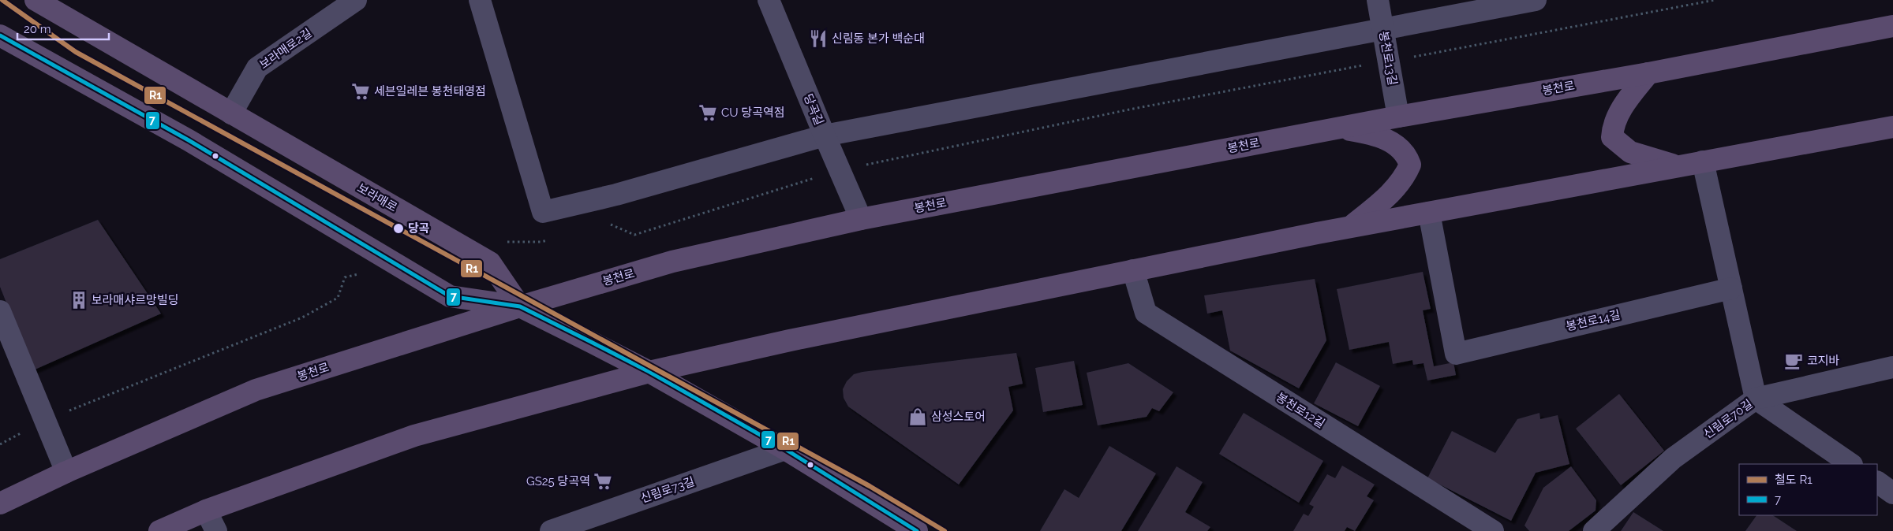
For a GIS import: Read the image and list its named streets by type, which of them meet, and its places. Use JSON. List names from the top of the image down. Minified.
{"streets":{"main road":["봉천로","보라매로"],"street":["보라매로2길","봉천로13길","당곡길","봉천로14길","봉천로12길","신림로70길","신림로73길"]},"crossings":[["보라매로2길","보라매로"],["봉천로13길","봉천로"],["봉천로","당곡길"],["봉천로","보라매로"]],"places":{"restaurant":["신림동 본가 백순대"],"supermarket":["세븐일레븐 봉천태영점","CU 당곡역점","GS25 당곡역"],"other":["당곡"],"building":["보라매샤르망빌딩"],"cafe":["코지바"],"shop":["삼성스토어"]},"lines":["rail line R1","transit line 7"],"legend":["철도 R1","7"],"scale_bar":"20 m"}
